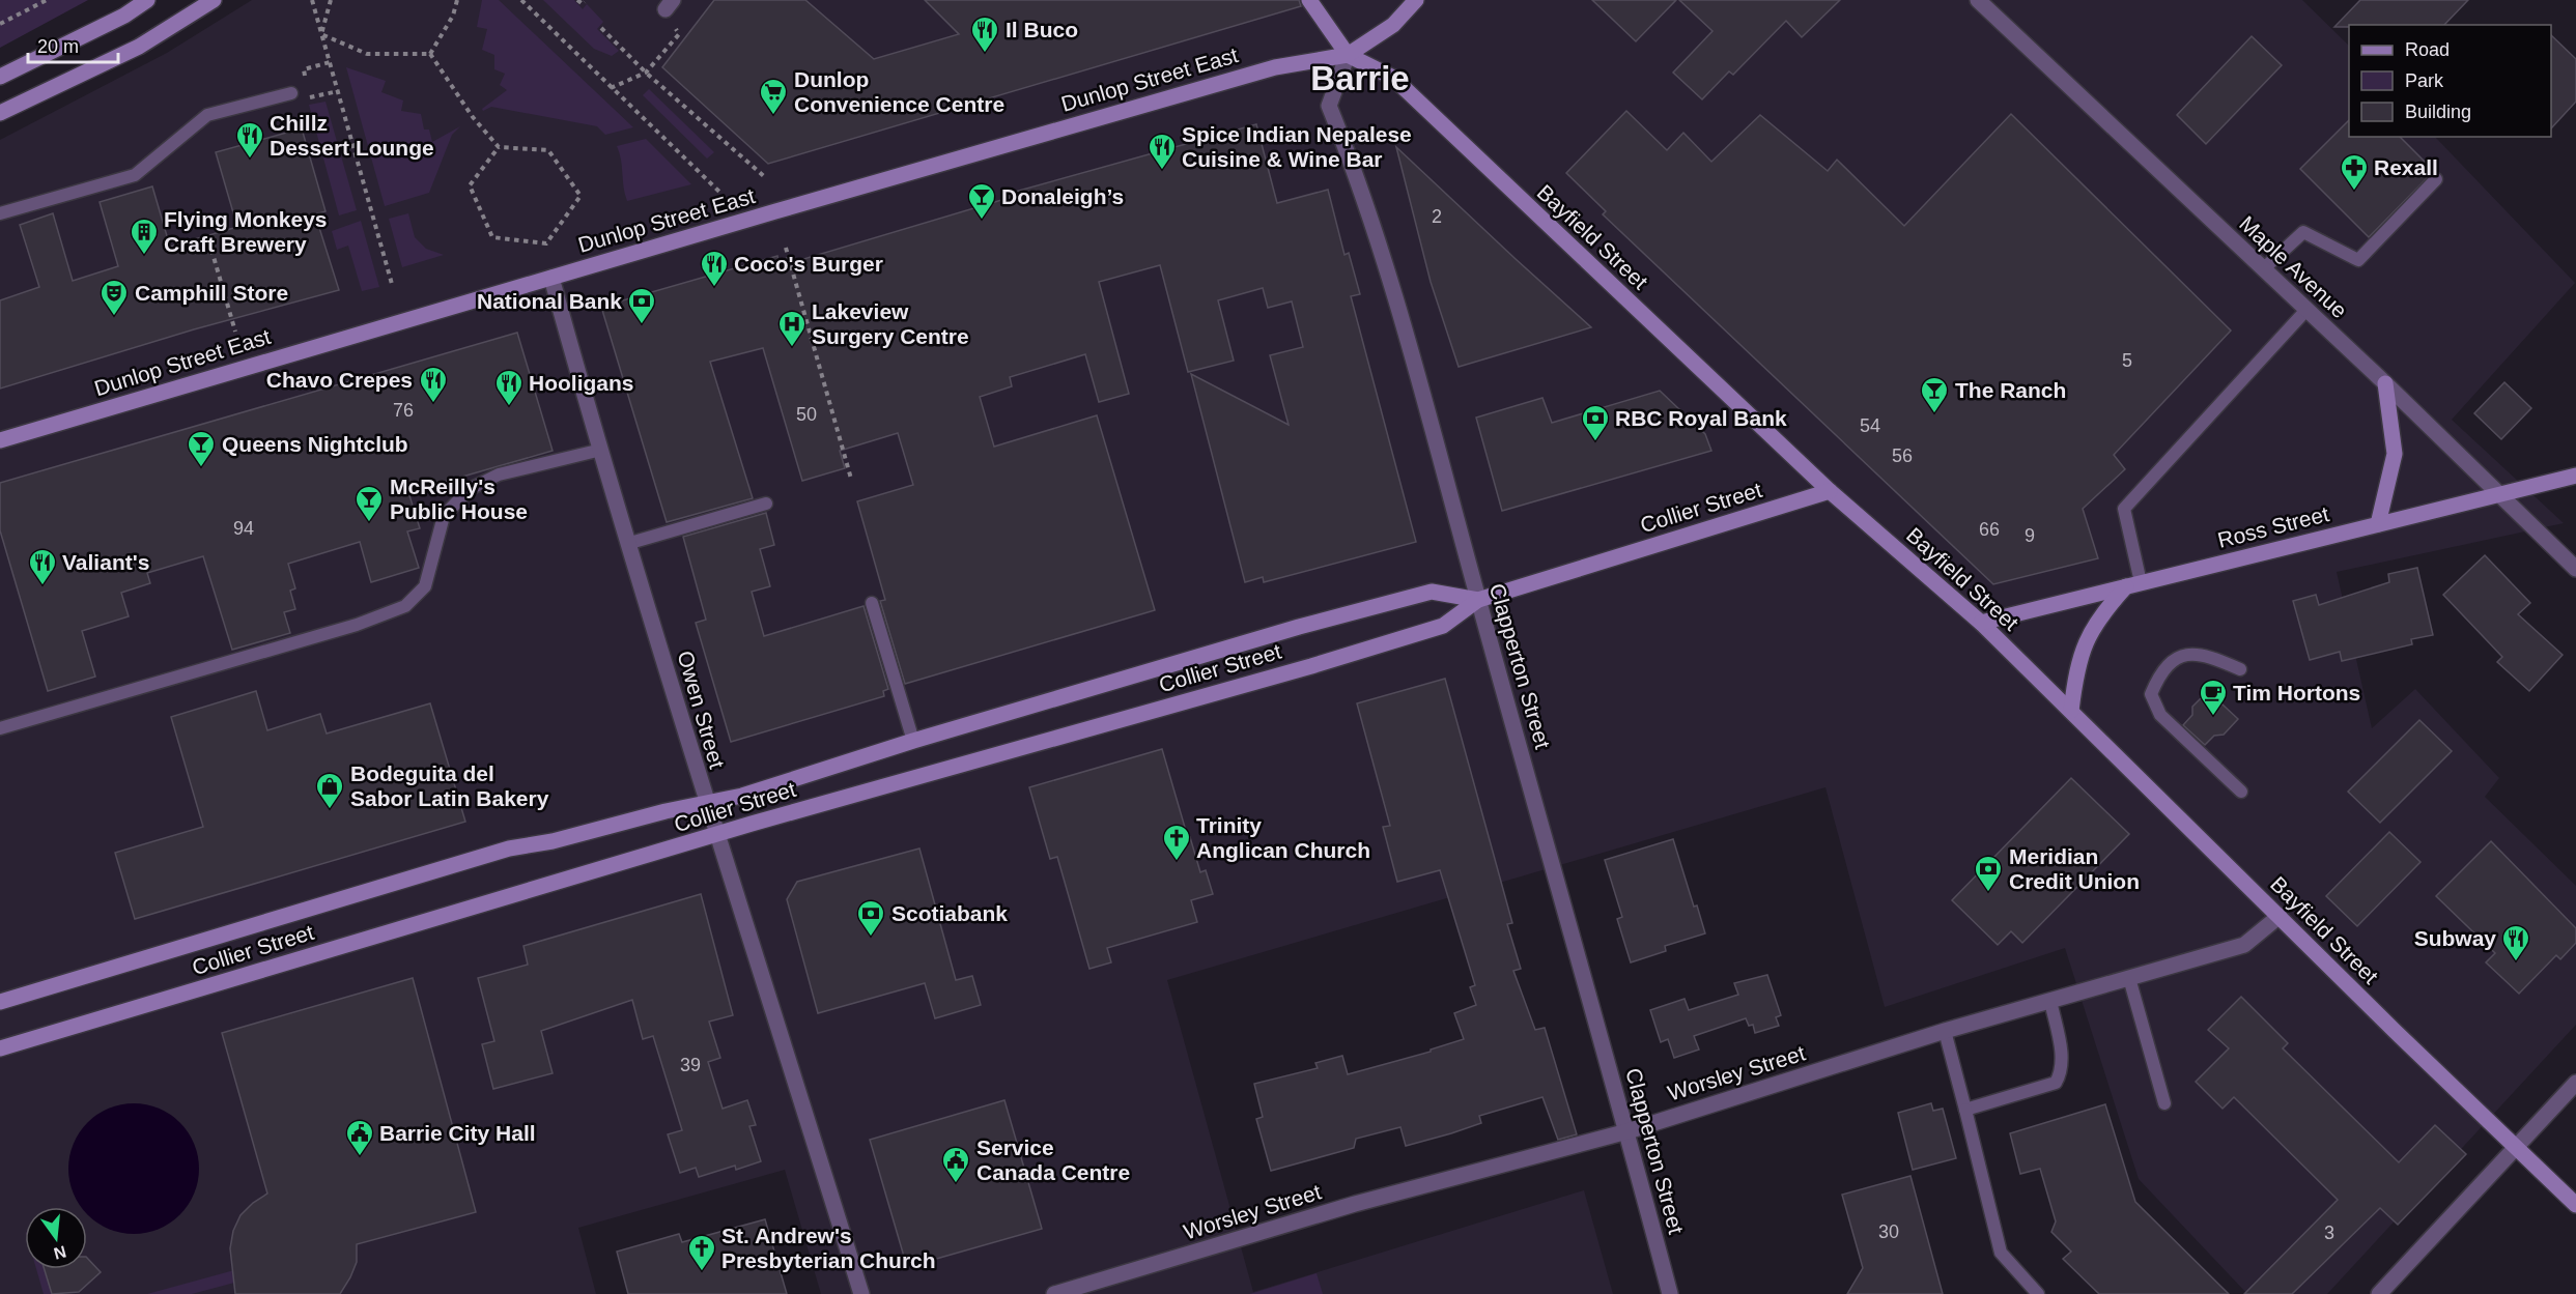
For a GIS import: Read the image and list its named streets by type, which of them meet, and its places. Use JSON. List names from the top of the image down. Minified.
{"streets":{"main road":["Dunlop Street East","Bayfield Street","Collier Street","Ross Street"],"street":["Maple Avenue","Clapperton Street","Owen Street","Worsley Street"]},"crossings":[["Dunlop Street East","Bayfield Street"],["Dunlop Street East","Clapperton Street"],["Dunlop Street East","Owen Street"],["Bayfield Street","Collier Street"],["Bayfield Street","Ross Street"],["Bayfield Street","Clapperton Street"],["Bayfield Street","Worsley Street"],["Maple Avenue","Ross Street"],["Collier Street","Clapperton Street"],["Collier Street","Owen Street"],["Clapperton Street","Worsley Street"]],"districts":["Barrie"],"places":{"restaurant":["Il Buco","Chillz Dessert Lounge","Spice Indian Nepalese Cuisine & Wine Bar","Coco's Burger","Chavo Crepes","Hooligans","Valiant's","Subway"],"supermarket":["Dunlop Convenience Centre"],"pharmacy":["Rexall"],"bar":["Donaleigh’s","The Ranch","Queens Nightclub","McReilly's Public House"],"building":["Flying Monkeys Craft Brewery"],"theatre":["Camphill Store"],"bank":["National Bank","RBC Royal Bank","Meridian Credit Union","Scotiabank"],"hospital":["Lakeview Surgery Centre"],"cafe":["Tim Hortons"],"shop":["Bodeguita del Sabor Latin Bakery"],"church":["Trinity Anglican Church","St. Andrew's Presbyterian Church"],"public building":["Barrie City Hall","Service Canada Centre"]},"house_numbers":["2","5","76","50","54","56","94","66","9","39","30","3"],"legend":["Road","Park","Building"],"scale_bar":"20 m","north":"bottom"}
